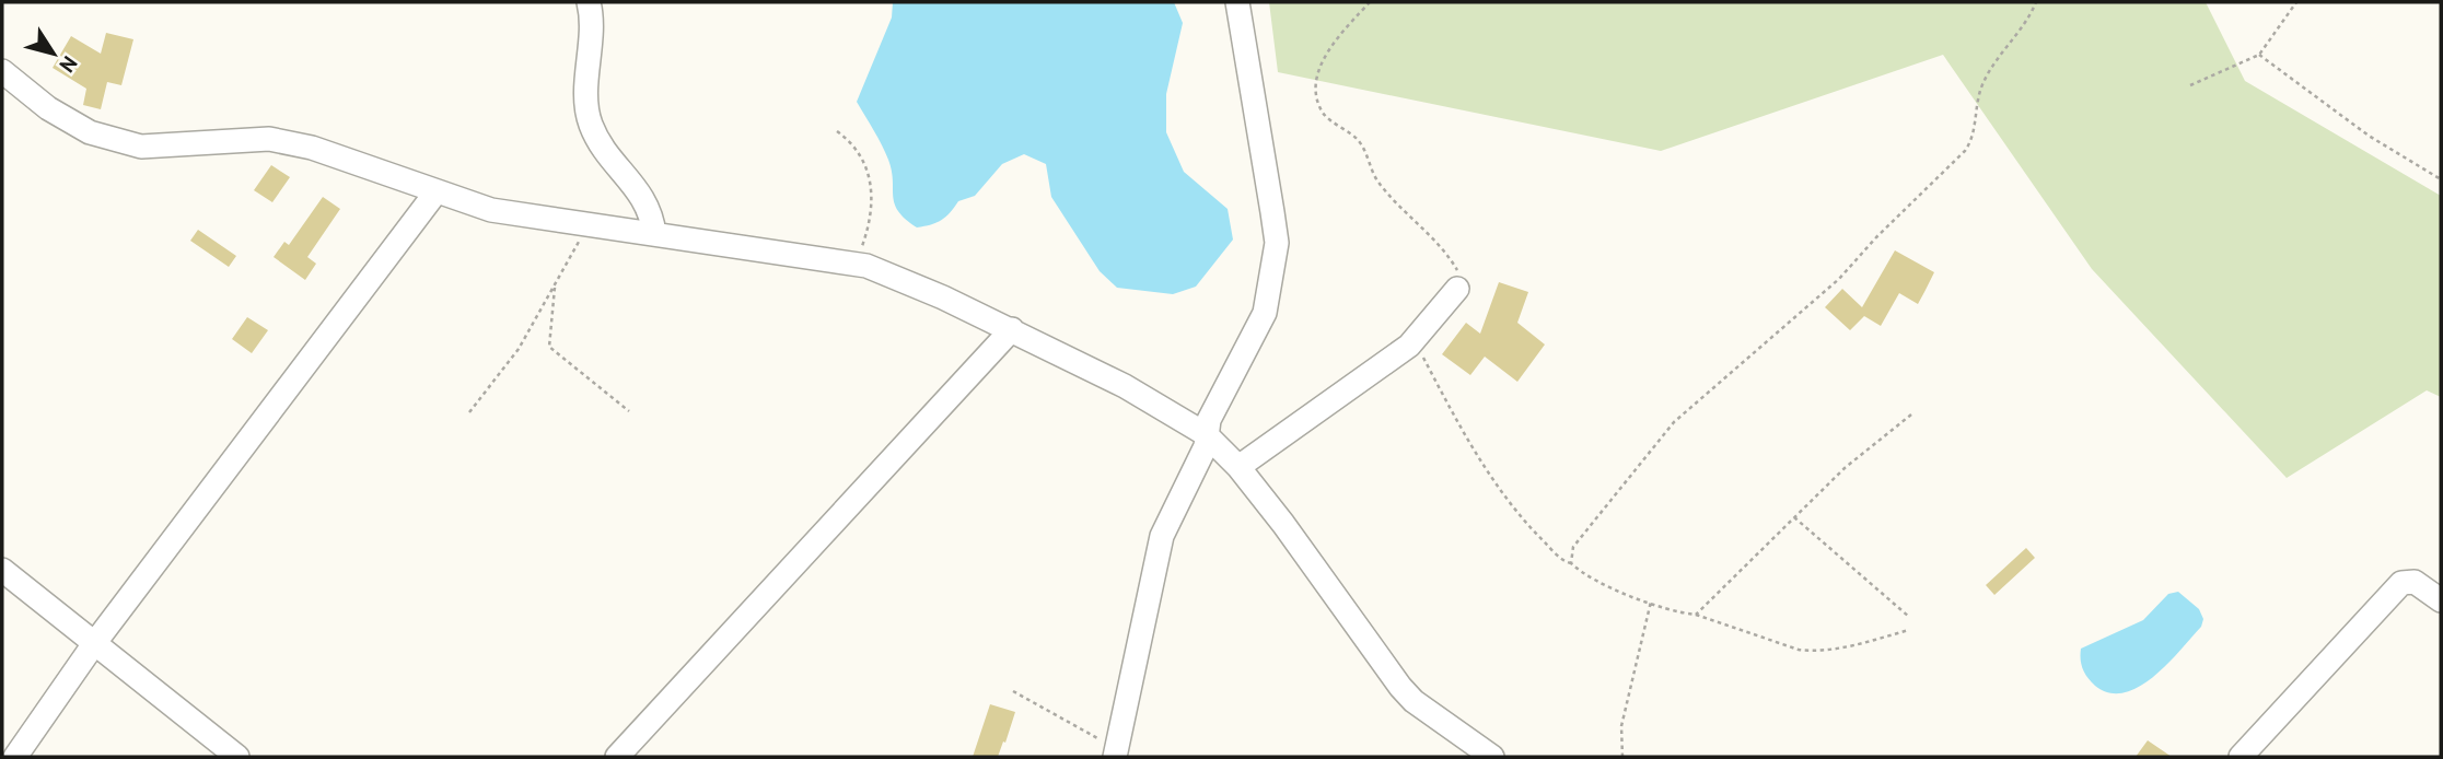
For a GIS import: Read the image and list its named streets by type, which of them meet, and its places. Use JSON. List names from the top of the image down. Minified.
{"north":"bottom right"}
